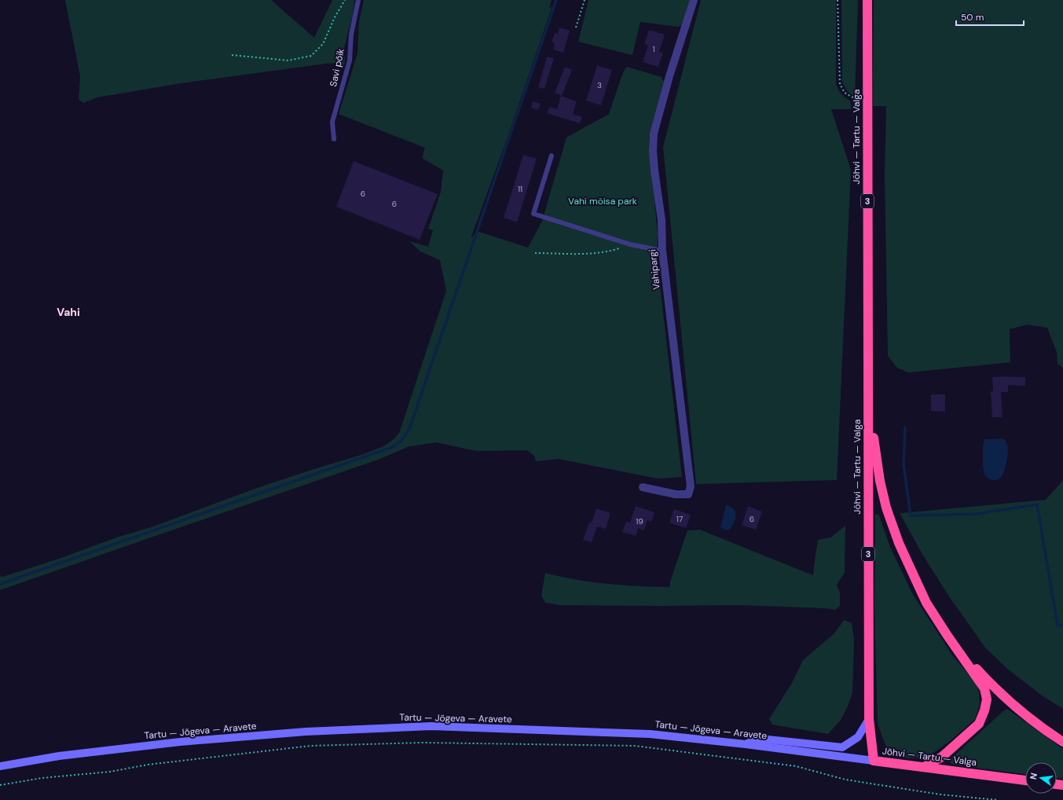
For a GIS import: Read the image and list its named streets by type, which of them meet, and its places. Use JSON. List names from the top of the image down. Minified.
{"streets":{"highway":["Jõhvi — Tartu — Valga","3"],"main road":["Tartu — Jõgeva — Aravete"],"street":["Vahipargi"],"lane":["Savi põik"]},"crossings":[["Jõhvi — Tartu — Valga","Tartu — Jõgeva — Aravete"]],"districts":["Vahi"],"parks":["Vahi mõisa park"],"house_numbers":["1","3","11","6","6","17","6","19"],"scale_bar":"50 m","north":"left"}
